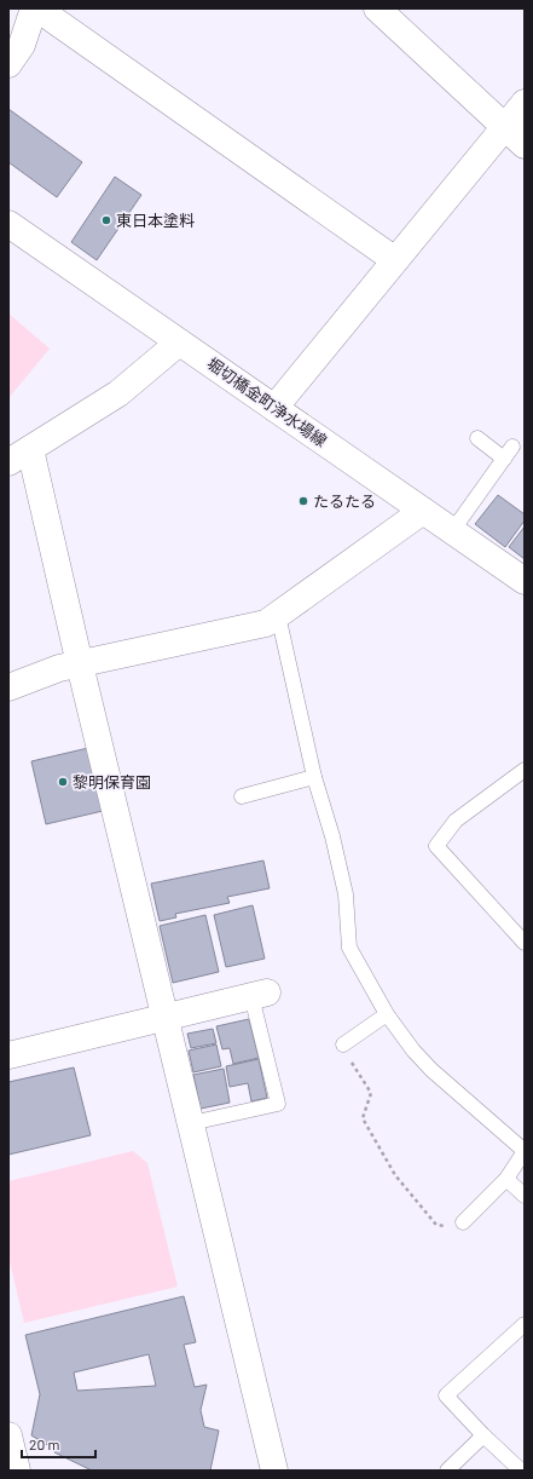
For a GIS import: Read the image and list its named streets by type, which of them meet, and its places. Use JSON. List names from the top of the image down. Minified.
{"streets":{"street":["堀切橋金町浄水場線"]},"places":["東日本塗料","たるたる","黎明保育園"],"scale_bar":"20 m"}
